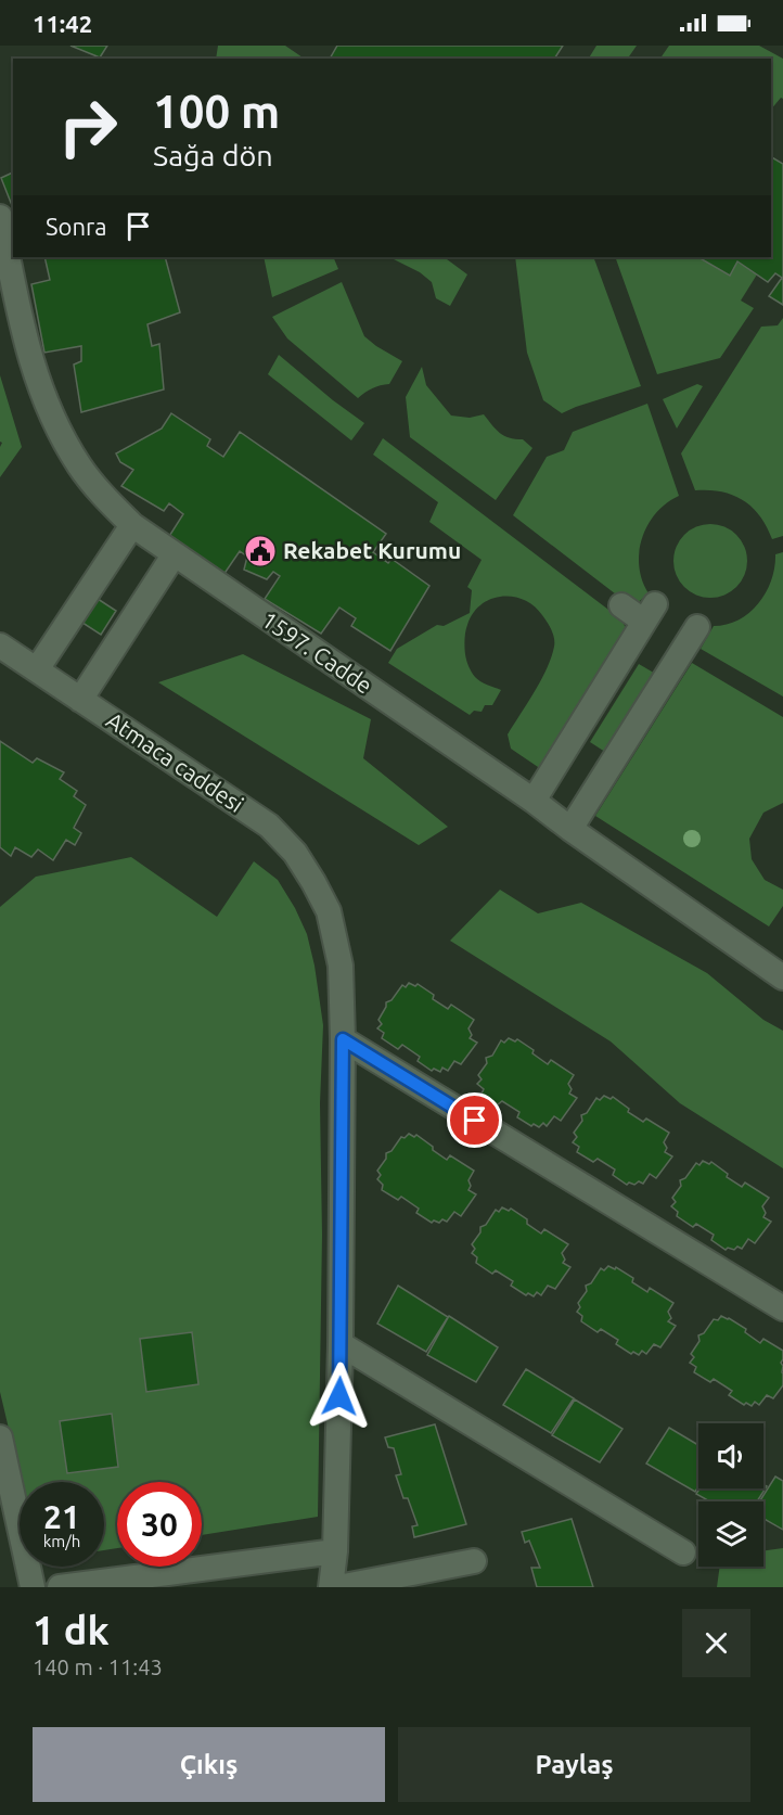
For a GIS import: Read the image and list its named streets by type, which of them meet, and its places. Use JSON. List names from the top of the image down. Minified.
{"streets":{"street":["1597. Cadde","Atmaca caddesi"]},"places":{"public building":["Rekabet Kurumu"]},"page":{"status":"11:42","turn":["100 m","Sağa dön"],"then":"Sonra","speed":"21 km/h","limit":"30","heading":["1 dk","140 m · 11:43"],"buttons":["Çıkış","Paylaş"]}}
